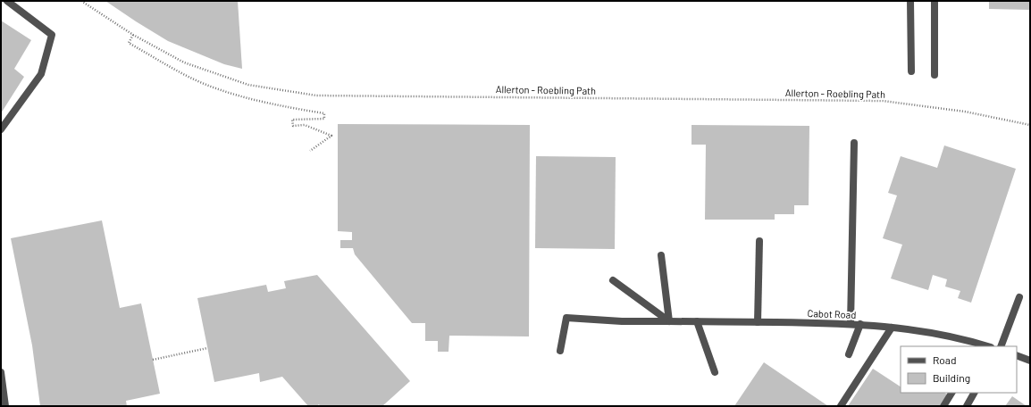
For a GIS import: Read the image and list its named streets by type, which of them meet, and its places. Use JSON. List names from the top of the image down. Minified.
{"streets":{"street":["Cabot Road"],"path":["Allerton - Roebling Path"]},"legend":["Road","Building"]}
